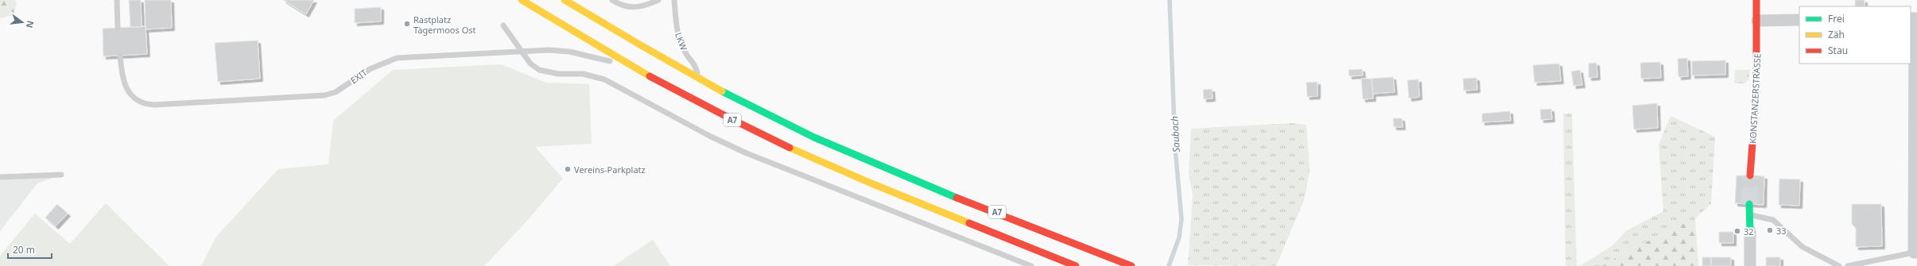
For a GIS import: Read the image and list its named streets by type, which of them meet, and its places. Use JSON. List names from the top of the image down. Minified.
{"streets":{"main road":["KONSTANZERSTRASSE","A7"],"lane":["LKW","EXIT"]},"crossings":[["LKW","A7"],["EXIT","A7"]],"water":["Saubach"],"places":["Rastplatz Tägermoos Ost","Vereins-Parkplatz","33","32"],"legend":["Frei","Zäh","Stau"],"scale_bar":"20 m","north":"right"}
